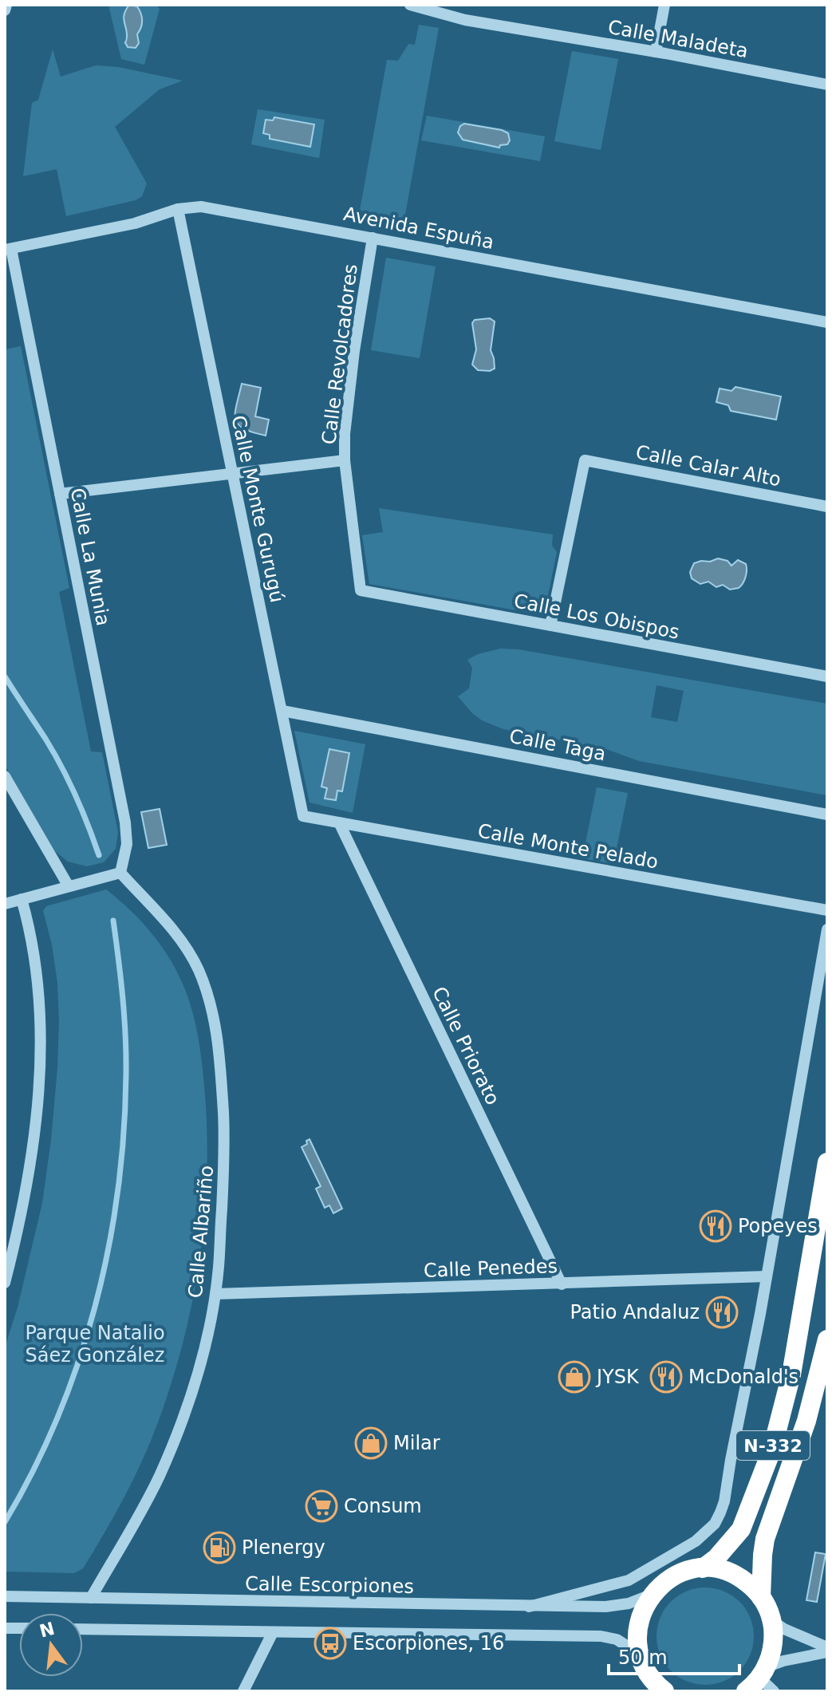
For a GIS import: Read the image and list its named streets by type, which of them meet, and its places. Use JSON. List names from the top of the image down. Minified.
{"streets":{"highway":["N-332"],"street":["Calle Maladeta","Avenida Espuña","Calle Revolcadores","Calle Calar Alto","Calle Monte Gurugú","Calle La Munia","Calle Los Obispos","Calle Taga","Calle Monte Pelado","Calle Priorato","Calle Albariño","Calle Penedes","Calle Escorpiones"]},"crossings":[["Avenida Espuña","Calle Revolcadores"],["Avenida Espuña","Calle Monte Gurugú"],["Avenida Espuña","Calle La Munia"],["Calle Revolcadores","Calle Los Obispos"],["Calle Calar Alto","Calle Los Obispos"],["Calle Monte Gurugú","Calle Taga"],["Calle Monte Gurugú","Calle Monte Pelado"],["Calle La Munia","Calle Albariño"],["Calle Monte Pelado","Calle Priorato"],["Calle Priorato","Calle Penedes"],["Calle Albariño","Calle Penedes"],["Calle Albariño","Calle Escorpiones"],["N-332","Calle Escorpiones"]],"parks":["Parque Natalio Sáez González"],"places":{"restaurant":["Popeyes","Patio Andaluz","McDonald's"],"shop":["JYSK","Milar"],"supermarket":["Consum"],"fuel station":["Plenergy"],"bus stop":["Escorpiones, 16"]},"scale_bar":"50 m","north":"top"}
